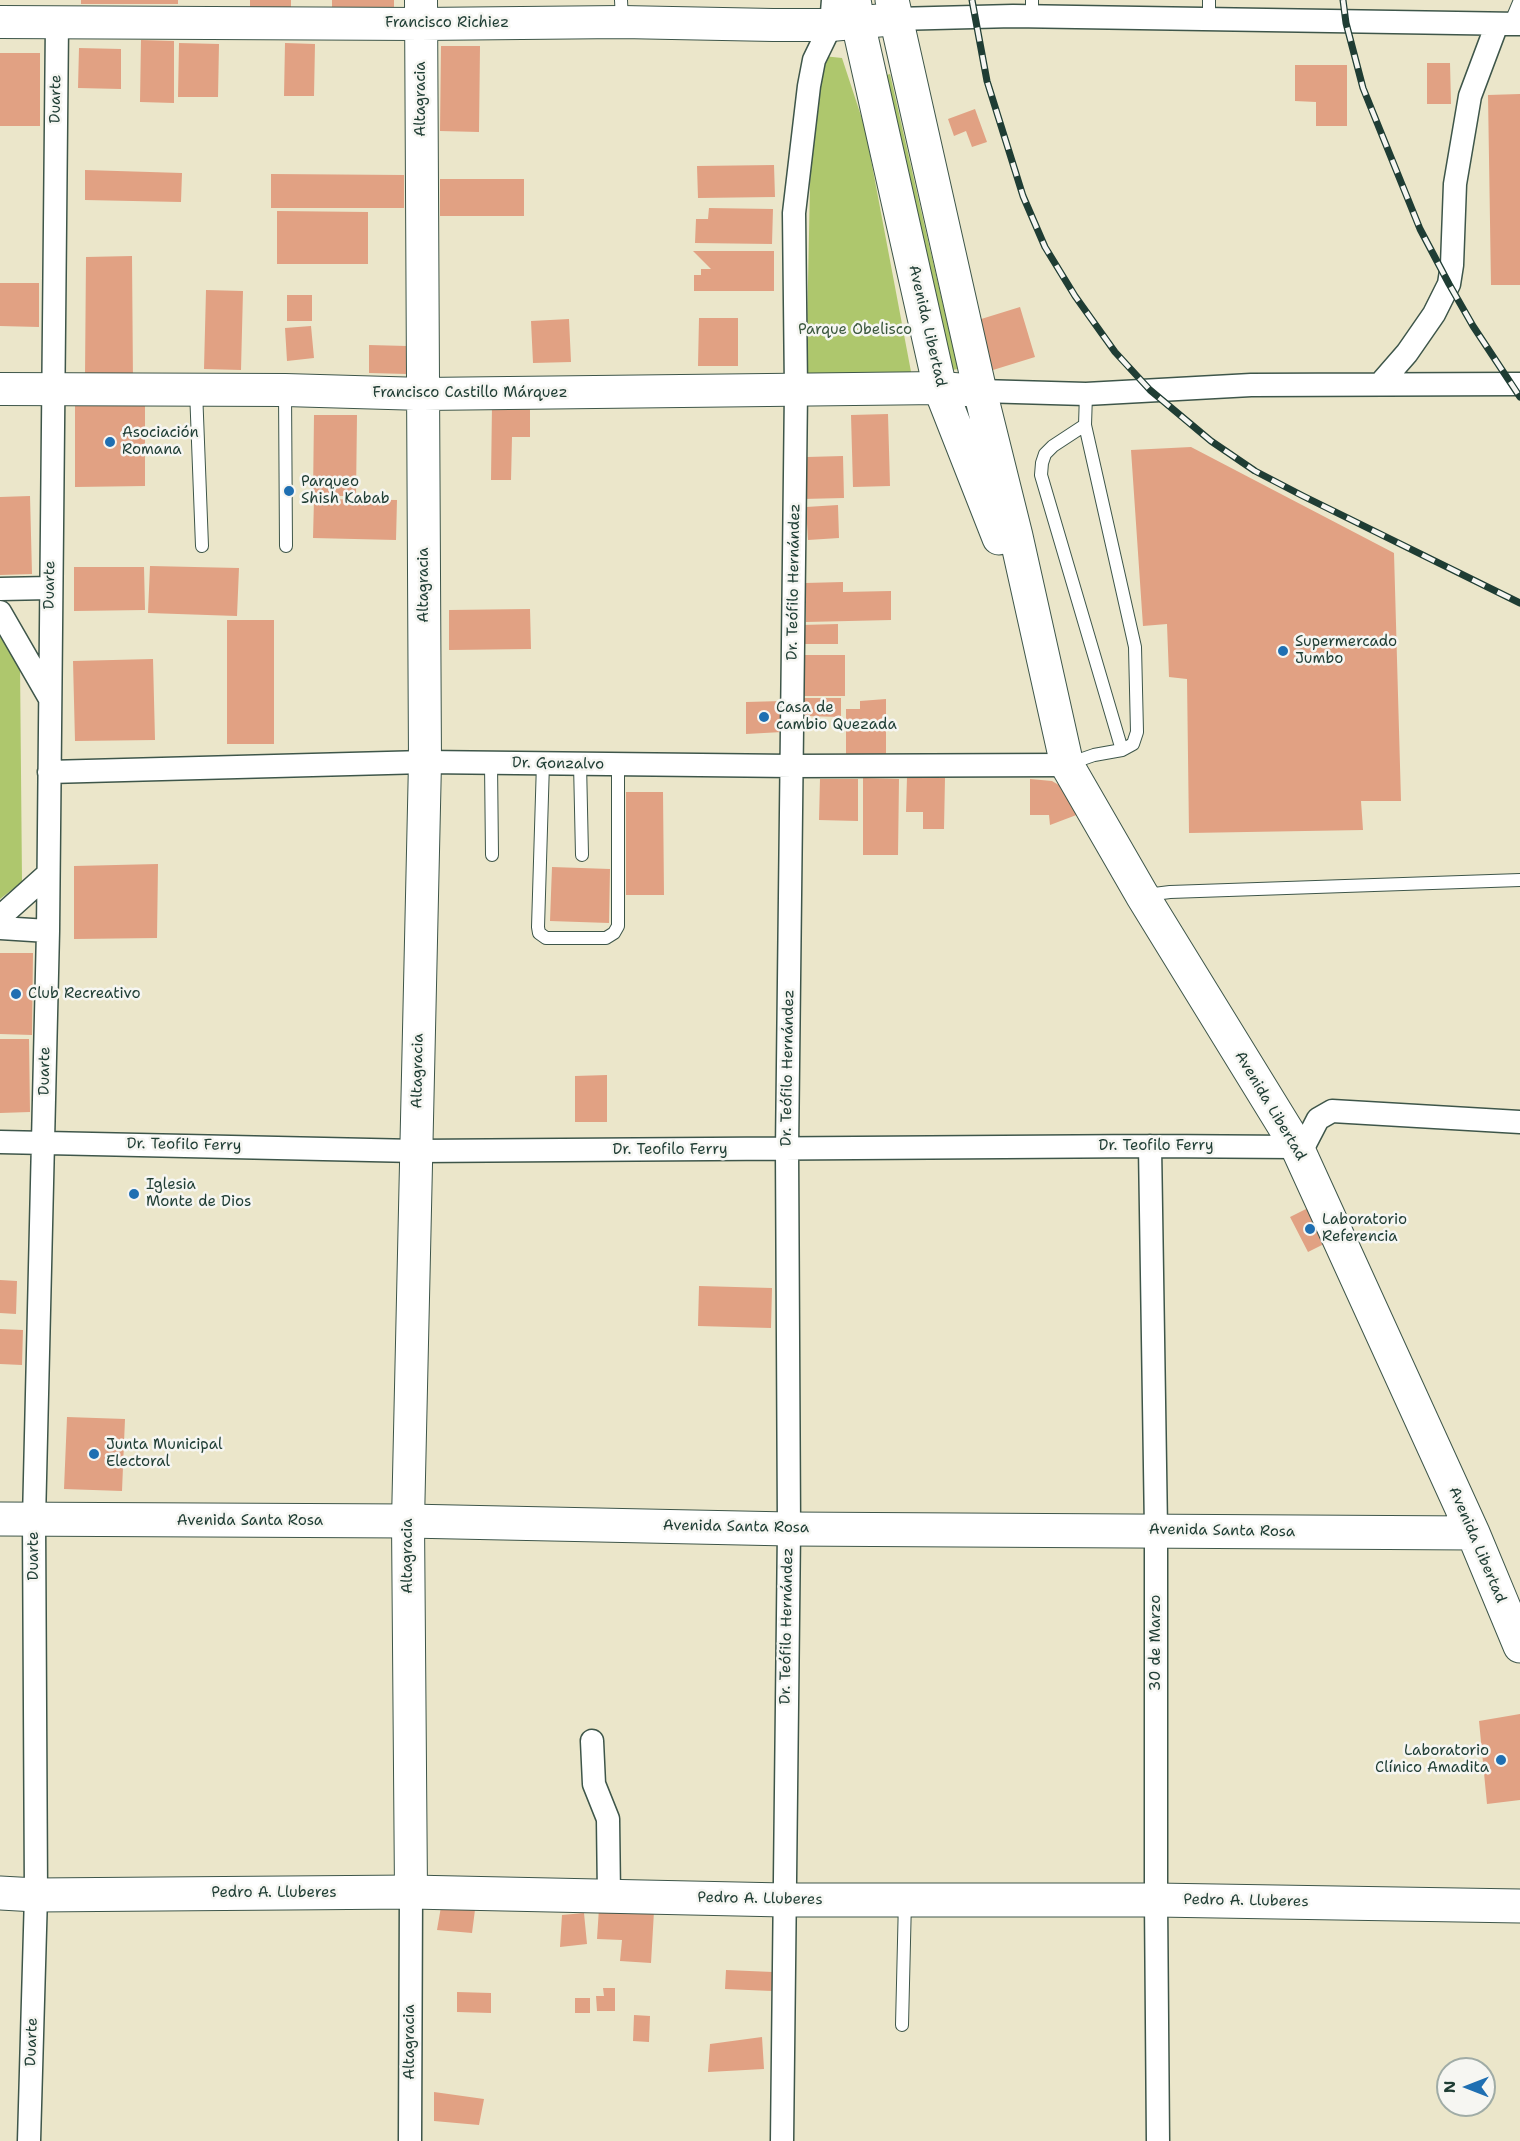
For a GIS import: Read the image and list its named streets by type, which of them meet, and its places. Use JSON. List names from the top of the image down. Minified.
{"streets":{"main road":["Francisco Richiez","Altagracia","Avenida Libertad","Francisco Castillo Márquez","Avenida Santa Rosa","Pedro A. Lluberes"],"street":["Duarte","Dr. Teófilo Hernández","Dr. Gonzalvo","Dr. Teofilo Ferry","30 de Marzo"]},"crossings":[["Francisco Richiez","Duarte"],["Francisco Richiez","Altagracia"],["Francisco Richiez","Avenida Libertad"],["Francisco Richiez","Dr. Teófilo Hernández"],["Duarte","Francisco Castillo Márquez"],["Duarte","Dr. Gonzalvo"],["Duarte","Dr. Teofilo Ferry"],["Duarte","Avenida Santa Rosa"],["Duarte","Pedro A. Lluberes"],["Altagracia","Francisco Castillo Márquez"],["Altagracia","Dr. Gonzalvo"],["Altagracia","Dr. Teofilo Ferry"],["Altagracia","Avenida Santa Rosa"],["Altagracia","Pedro A. Lluberes"],["Avenida Libertad","Francisco Castillo Márquez"],["Avenida Libertad","Dr. Teófilo Hernández"],["Avenida Libertad","Dr. Gonzalvo"],["Avenida Libertad","Dr. Teofilo Ferry"],["Avenida Libertad","Avenida Santa Rosa"],["Francisco Castillo Márquez","Dr. Teófilo Hernández"],["Dr. Teófilo Hernández","Dr. Gonzalvo"],["Dr. Teófilo Hernández","Dr. Teofilo Ferry"],["Dr. Teófilo Hernández","Avenida Santa Rosa"],["Dr. Teófilo Hernández","Pedro A. Lluberes"],["Dr. Teofilo Ferry","30 de Marzo"],["Avenida Santa Rosa","30 de Marzo"],["30 de Marzo","Pedro A. Lluberes"]],"parks":["Parque Obelisco"],"places":["Asociación Romana","Parqueo Shish Kabab","Supermercado Jumbo","Casa de cambio Quezada","Club Recreativo","Iglesia Monte de Dios","Laboratorio Referencia","Junta Municipal Electoral","Laboratorio Clínico Amadita"],"north":"left"}
